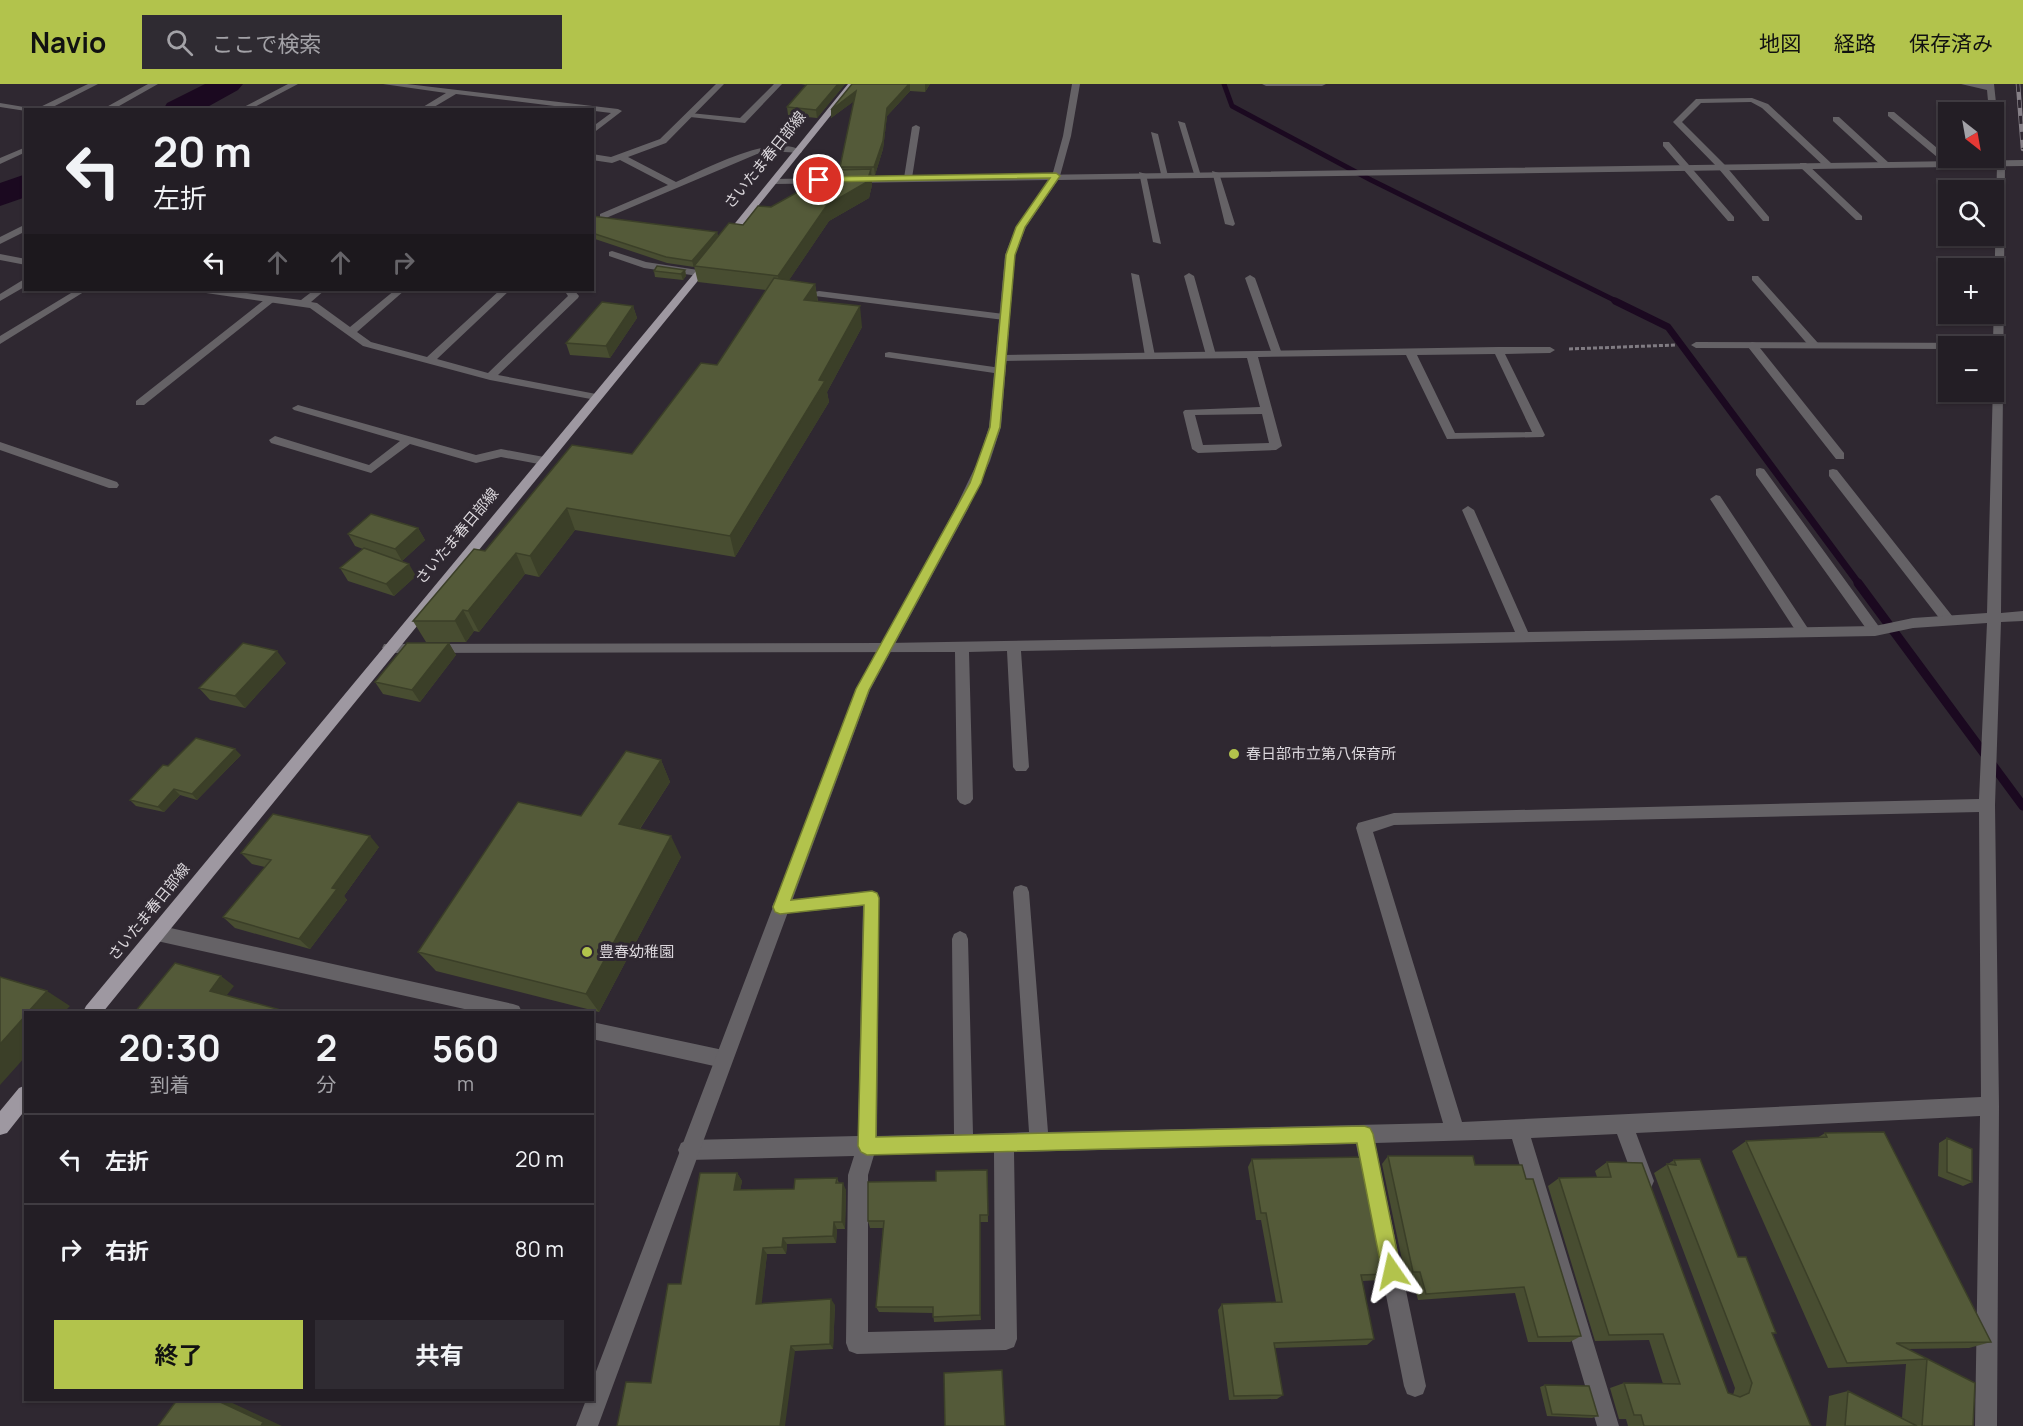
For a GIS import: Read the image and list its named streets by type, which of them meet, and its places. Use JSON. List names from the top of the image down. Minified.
{"streets":{"main road":["さいたま春日部線"]},"places":["春日部市立第八保育所","豊春幼稚園"],"north":"bottom right","page":{"header":"Navio","search":"ここで検索","nav":["地図","経路","保存済み"],"map_buttons":["+","−"],"turn":["20 m","左折"],"eta":["20:30","到着","2","分","560","m"],"list":[{"name":"左折","value":"20 m"},{"name":"右折","value":"80 m"}],"buttons":["終了","共有"]}}
